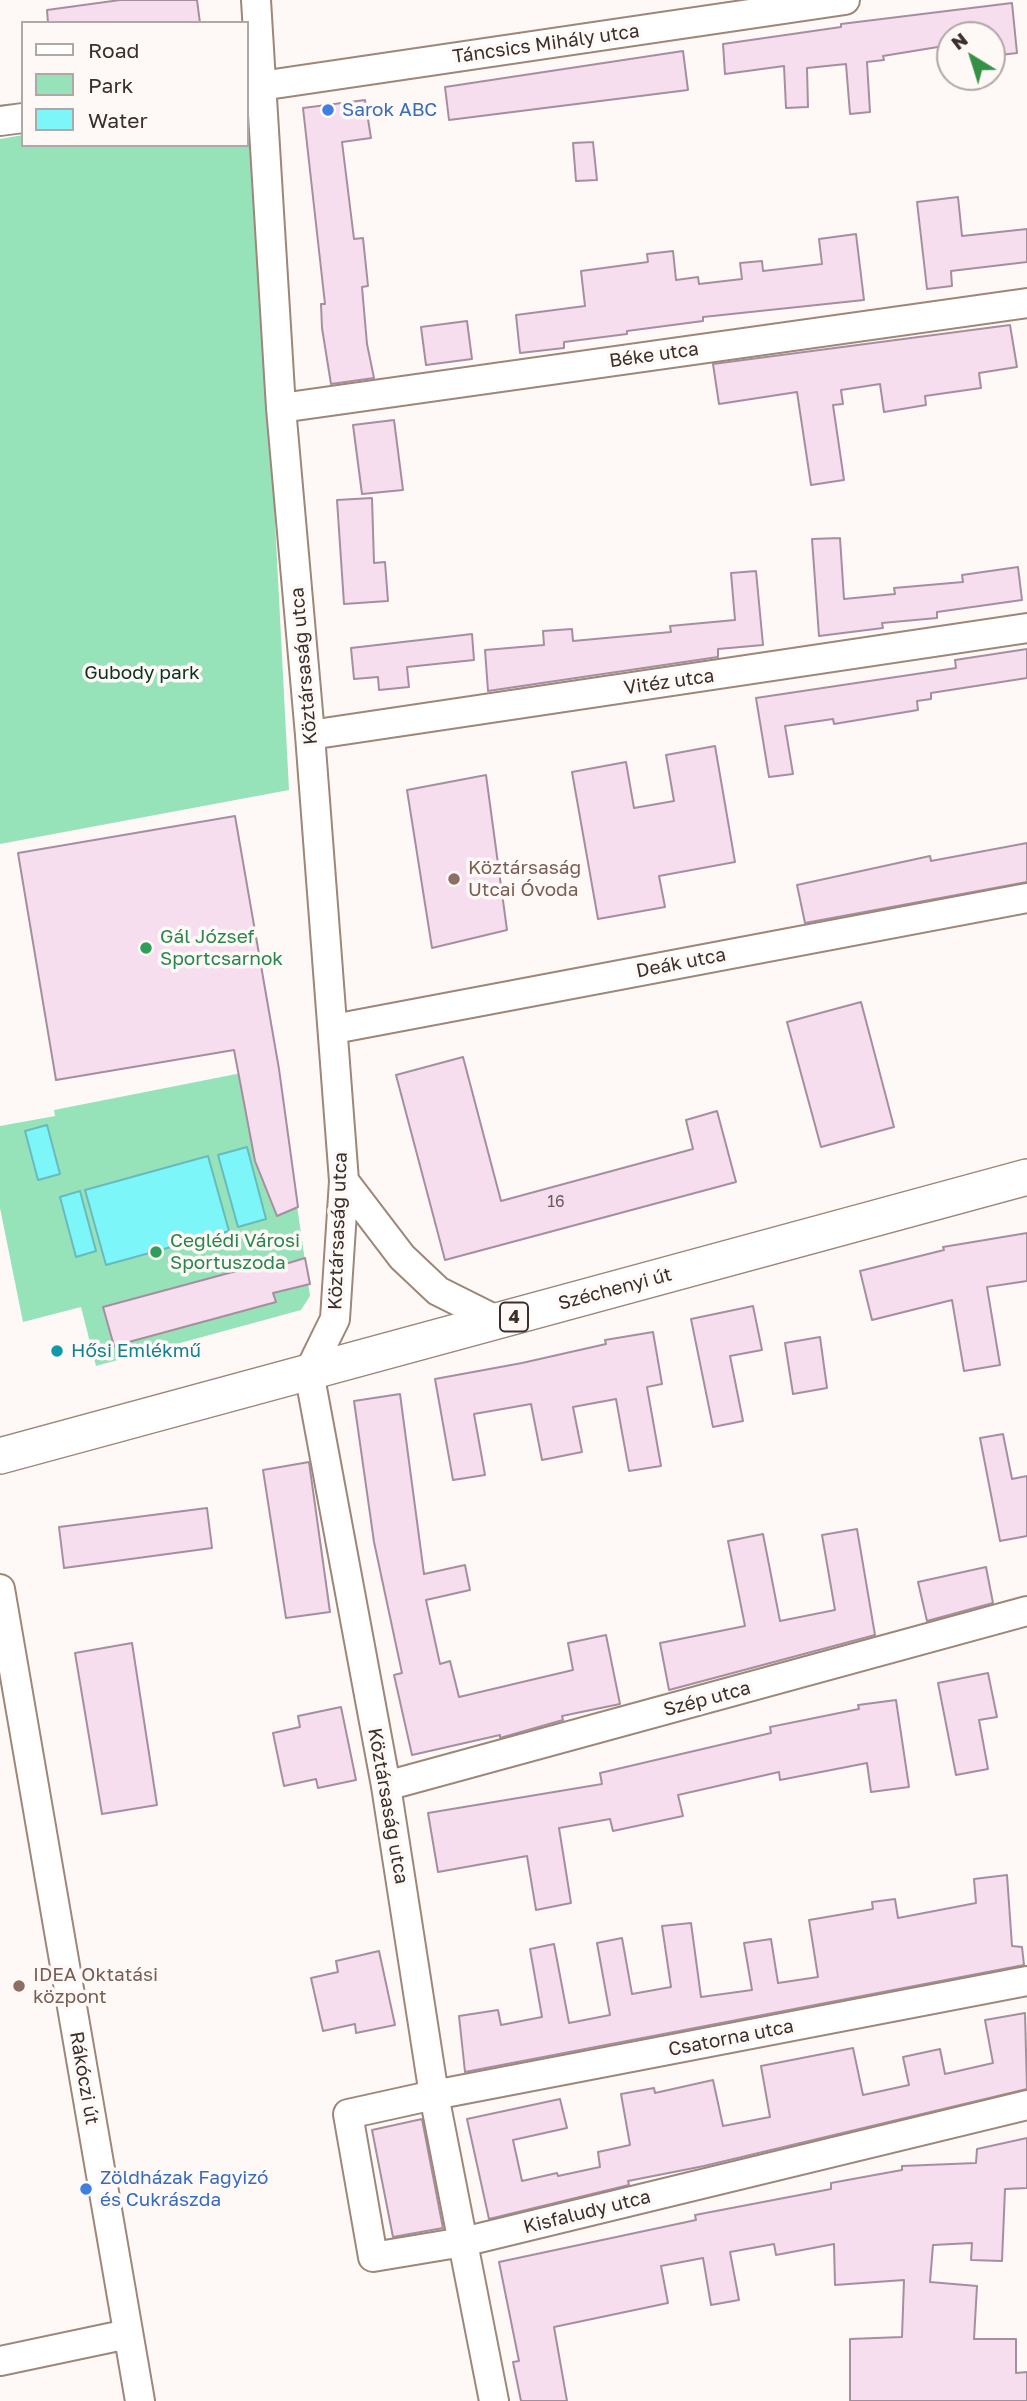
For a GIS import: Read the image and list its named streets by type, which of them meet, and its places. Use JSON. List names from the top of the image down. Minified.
{"streets":{"main road":["Széchenyi út","4"],"street":["Táncsics Mihály utca","Béke utca","Köztársaság utca","Vitéz utca","Deák utca","Szép utca","Csatorna utca","Rákóczi út","Kisfaludy utca"]},"crossings":[["Táncsics Mihály utca","Köztársaság utca"],["Béke utca","Köztársaság utca"],["Köztársaság utca","Vitéz utca"],["Köztársaság utca","Deák utca"],["Köztársaság utca","Széchenyi út"],["Köztársaság utca","Szép utca"],["Köztársaság utca","Csatorna utca"],["Köztársaság utca","Kisfaludy utca"],["Csatorna utca","Kisfaludy utca"]],"parks":["Gubody park"],"places":["Sarok ABC","Köztársaság Utcai Óvoda","Gál József Sportcsarnok","Ceglédi Városi Sportuszoda","Hősi Emlékmű","IDEA Oktatási központ","Zöldházak Fagyizó és Cukrászda"],"house_numbers":["16"],"legend":["Road","Park","Water"],"north":"top left"}
